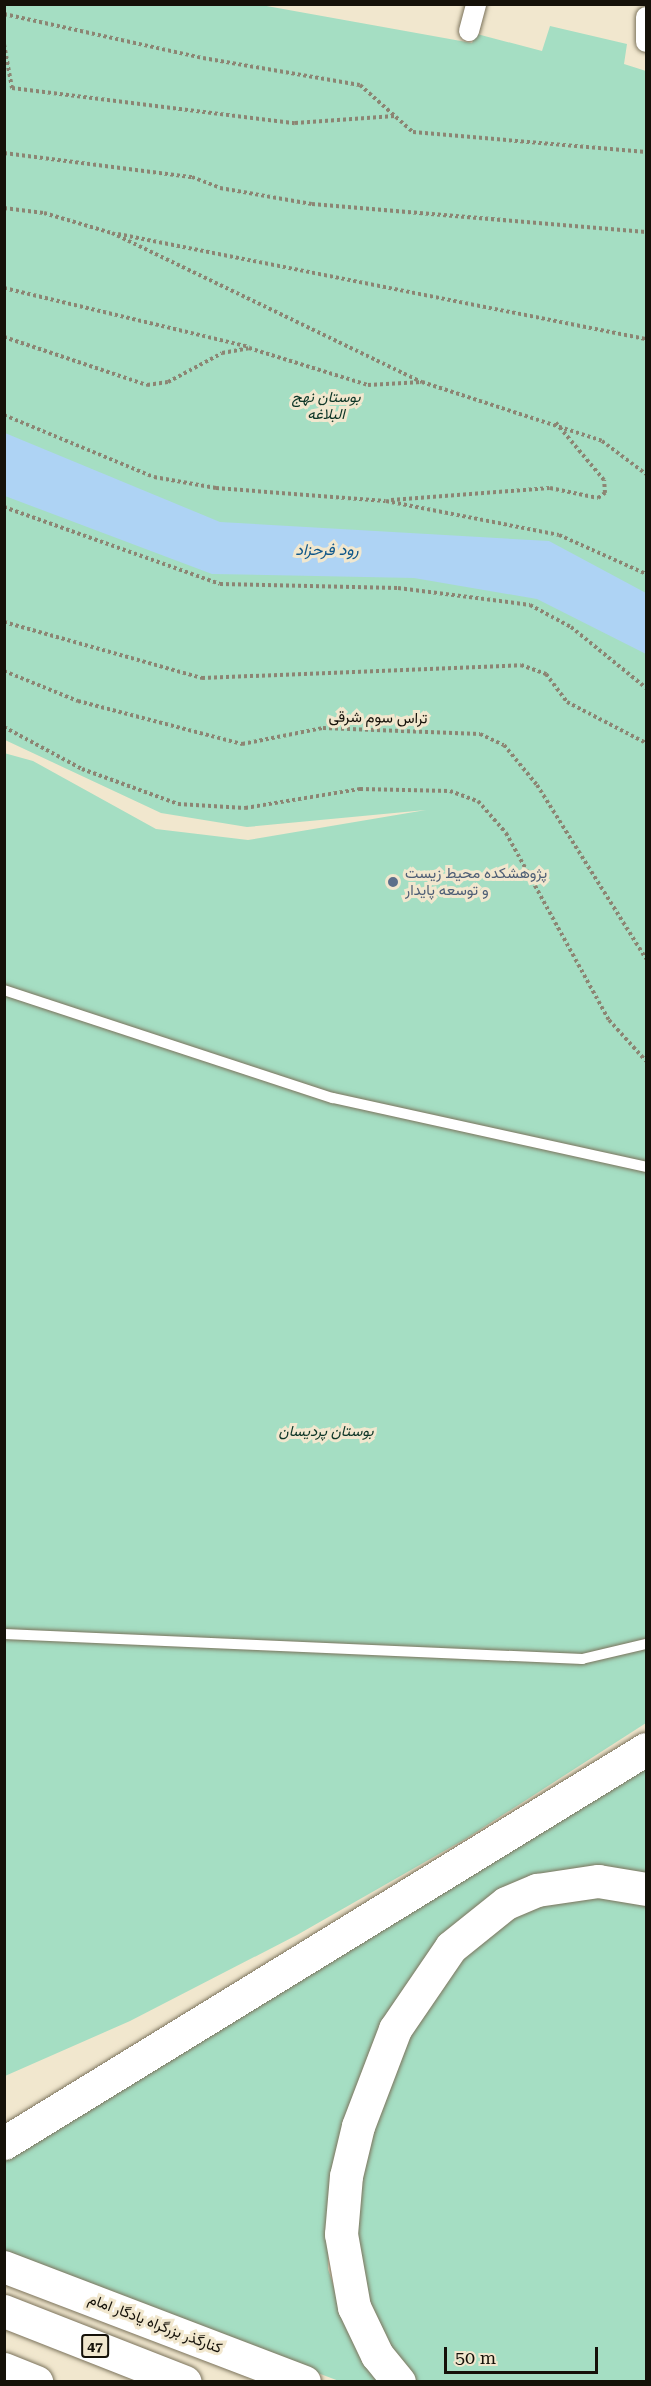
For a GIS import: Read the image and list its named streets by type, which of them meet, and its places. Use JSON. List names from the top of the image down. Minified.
{"streets":{"highway":["47"],"main road":["کنارگذر بزرگراه یادگار امام"],"path":["تراس سوم شرقی"]},"water":["رود فرحزاد"],"parks":["بوستان نهج البلاغه","بوستان پردیسان"],"places":["پژوهشکده محیط زیست و توسعه پایدار"],"scale_bar":"50 m"}
